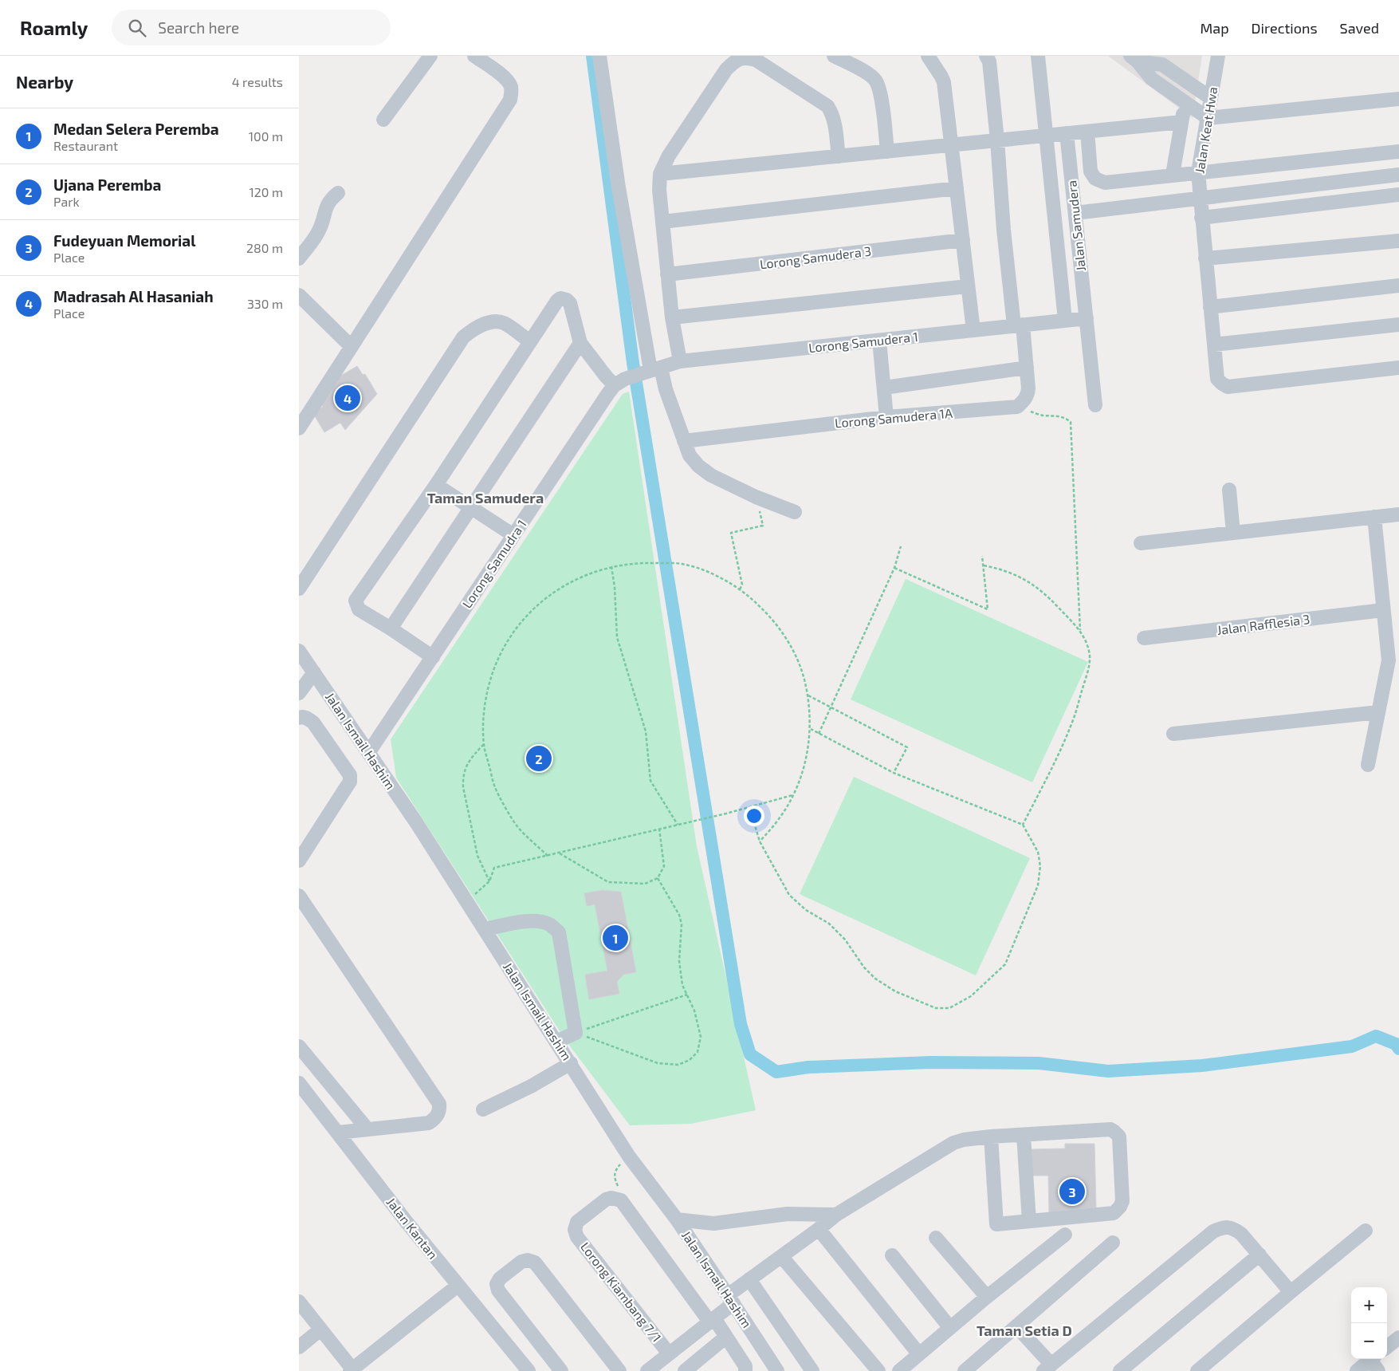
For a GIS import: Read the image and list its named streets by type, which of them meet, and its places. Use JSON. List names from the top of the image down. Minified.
{"streets":{"street":["Jalan Keat Hwa","Jalan Samudera","Lorong Samudera 3","Lorong Samudera 1","Lorong Samudera 1A","Lorong Samudra 1","Jalan Rafflesia 3","Jalan Ismail Hashim","Jalan Kantan","Lorong Kiambang 7/1"]},"crossings":[["Jalan Samudera","Lorong Samudera 1"],["Lorong Samudera 1","Lorong Samudra 1"],["Lorong Samudra 1","Jalan Ismail Hashim"]],"districts":["Taman Samudera","Taman Setia D"],"page":{"header":"Roamly","search":"Search here","nav":["Map","Directions","Saved"],"heading":["Nearby","4 results"],"list":[{"mark":"1","name":"Medan Selera Peremba","note":"Restaurant","value":"100 m"},{"mark":"2","name":"Ujana Peremba","note":"Park","value":"120 m"},{"mark":"3","name":"Fudeyuan Memorial","note":"Place","value":"280 m"},{"mark":"4","name":"Madrasah Al Hasaniah","note":"Place","value":"330 m"}],"pins":["4","2","1","3"],"map_buttons":["+","−"]}}
